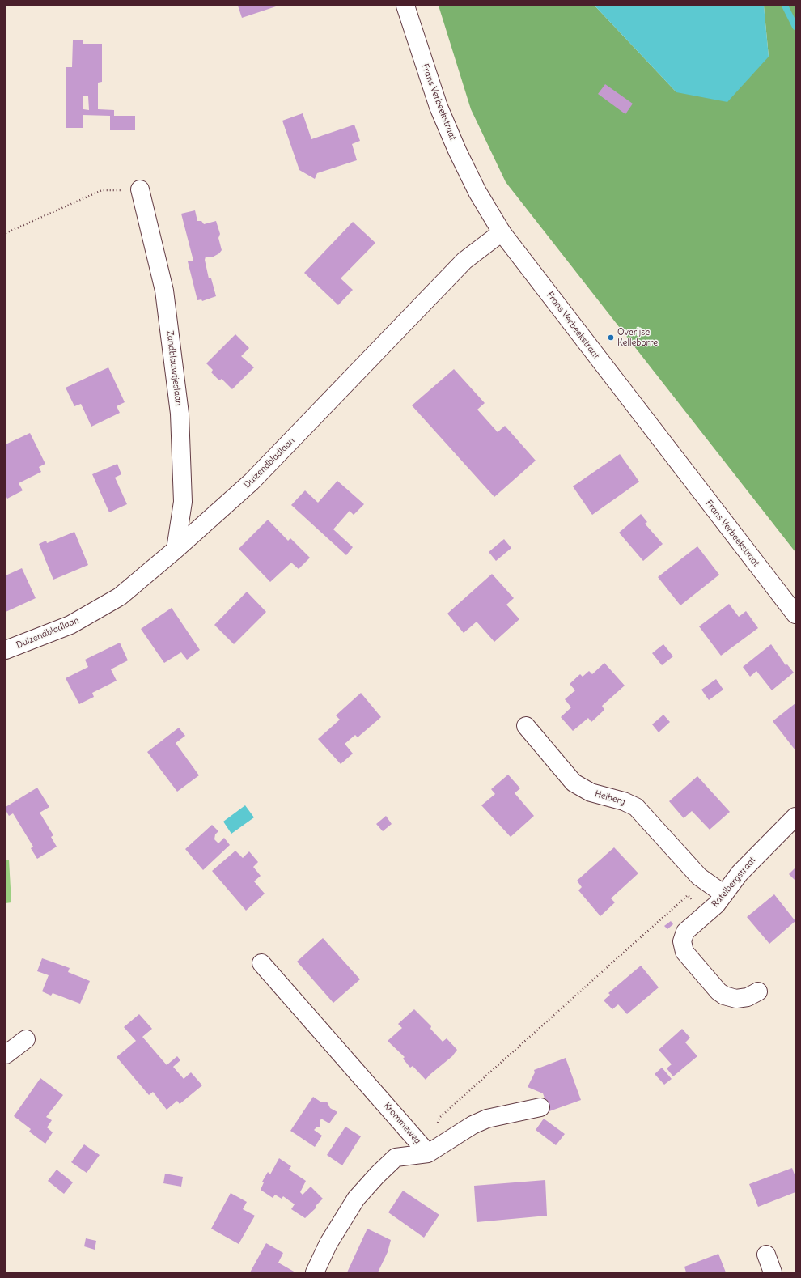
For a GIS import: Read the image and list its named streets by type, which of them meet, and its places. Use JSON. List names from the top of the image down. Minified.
{"streets":{"street":["Frans Verbeekstraat","Zandblauwtjeslaan","Duizendbladlaan","Heiberg","Ratelbergstraat","Krommeweg"]},"crossings":[["Frans Verbeekstraat","Duizendbladlaan"],["Zandblauwtjeslaan","Duizendbladlaan"],["Heiberg","Ratelbergstraat"]],"places":["Overijse Kelleborre"]}
